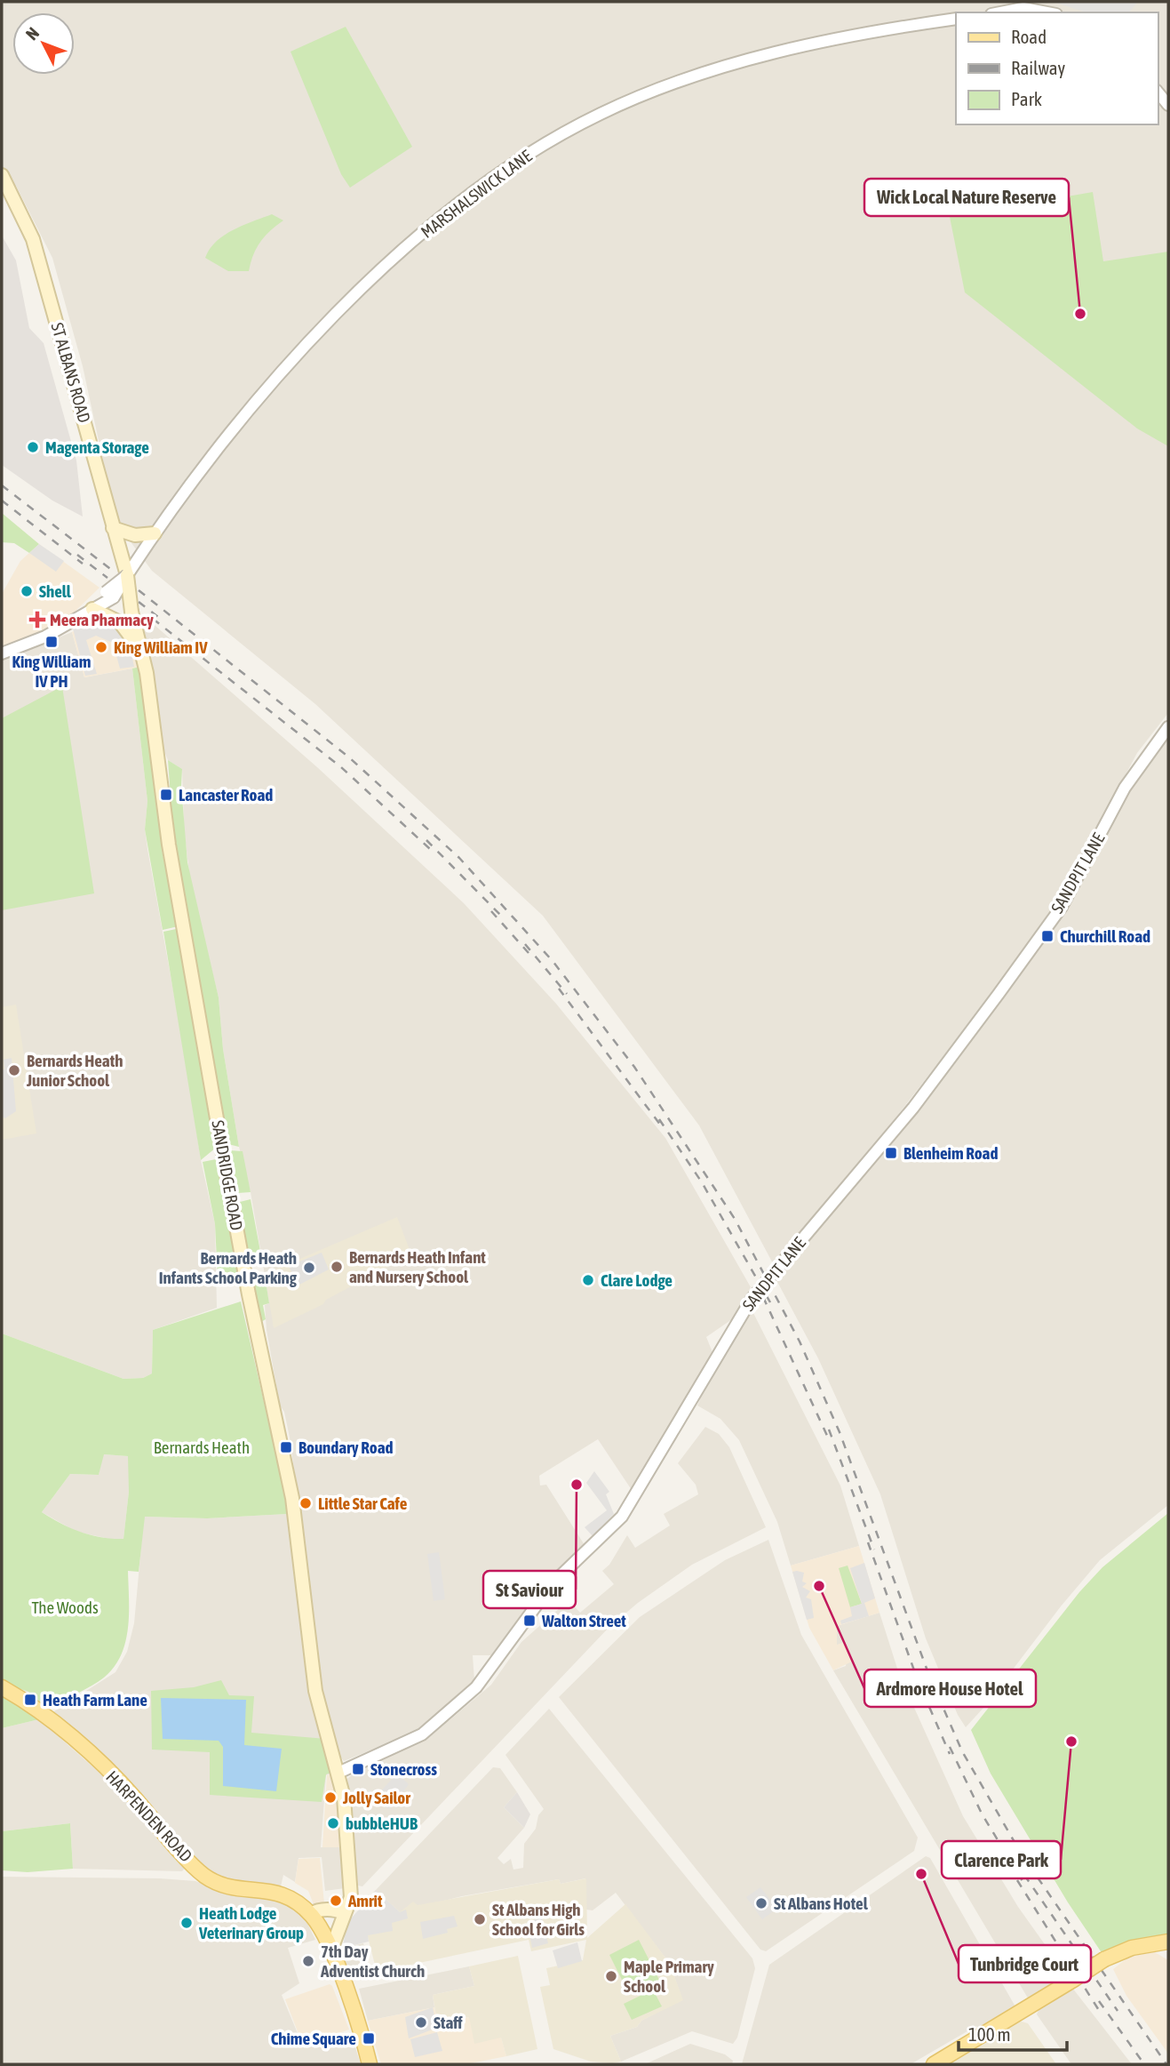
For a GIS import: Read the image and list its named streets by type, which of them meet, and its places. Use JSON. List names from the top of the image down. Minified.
{"streets":{"main road":["ST ALBANS ROAD","SANDRIDGE ROAD","HARPENDEN ROAD"],"street":["MARSHALSWICK LANE","SANDPIT LANE"]},"crossings":[["MARSHALSWICK LANE","ST ALBANS ROAD"],["MARSHALSWICK LANE","SANDRIDGE ROAD"],["ST ALBANS ROAD","SANDRIDGE ROAD"],["SANDPIT LANE","SANDRIDGE ROAD"]],"parks":["Bernards Heath","The Woods"],"places":{"other":["Wick Local Nature Reserve","Magenta Storage","Shell","King William IV","Bernards Heath Junior School","Bernards Heath Infant and Nursery School","Bernards Heath Infants School Parking","Clare Lodge","St Saviour","Little Star Cafe","Ardmore House Hotel","Clarence Park","Jolly Sailor","bubbleHUB","Tunbridge Court","Amrit","St Albans Hotel","St Albans High School for Girls","Heath Lodge Veterinary Group","7th Day Adventist Church","Maple Primary School","Staff"],"health":["Meera Pharmacy"],"transit":["King William IV PH","Lancaster Road","Churchill Road","Blenheim Road","Boundary Road","Walton Street","Heath Farm Lane","Stonecross","Chime Square"]},"legend":["Road","Railway","Park"],"scale_bar":"100 m","north":"top left"}
